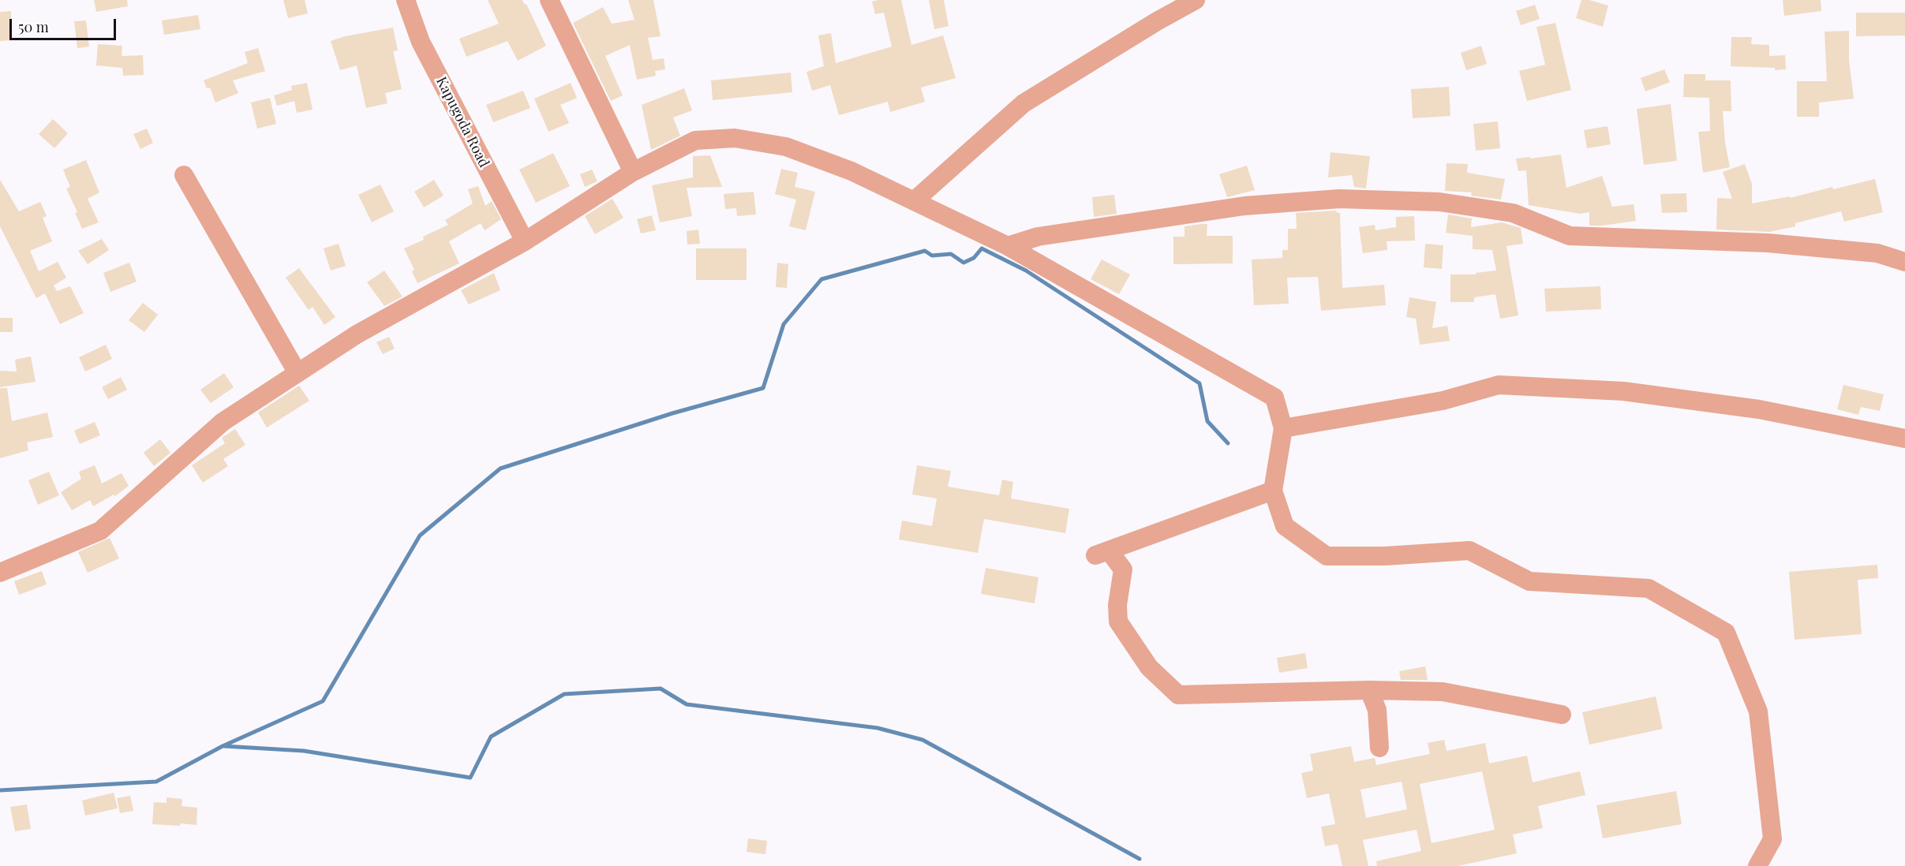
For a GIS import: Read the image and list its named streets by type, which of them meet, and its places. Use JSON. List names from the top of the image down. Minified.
{"streets":{"street":["Kapugoda Road"]},"scale_bar":"50 m"}
